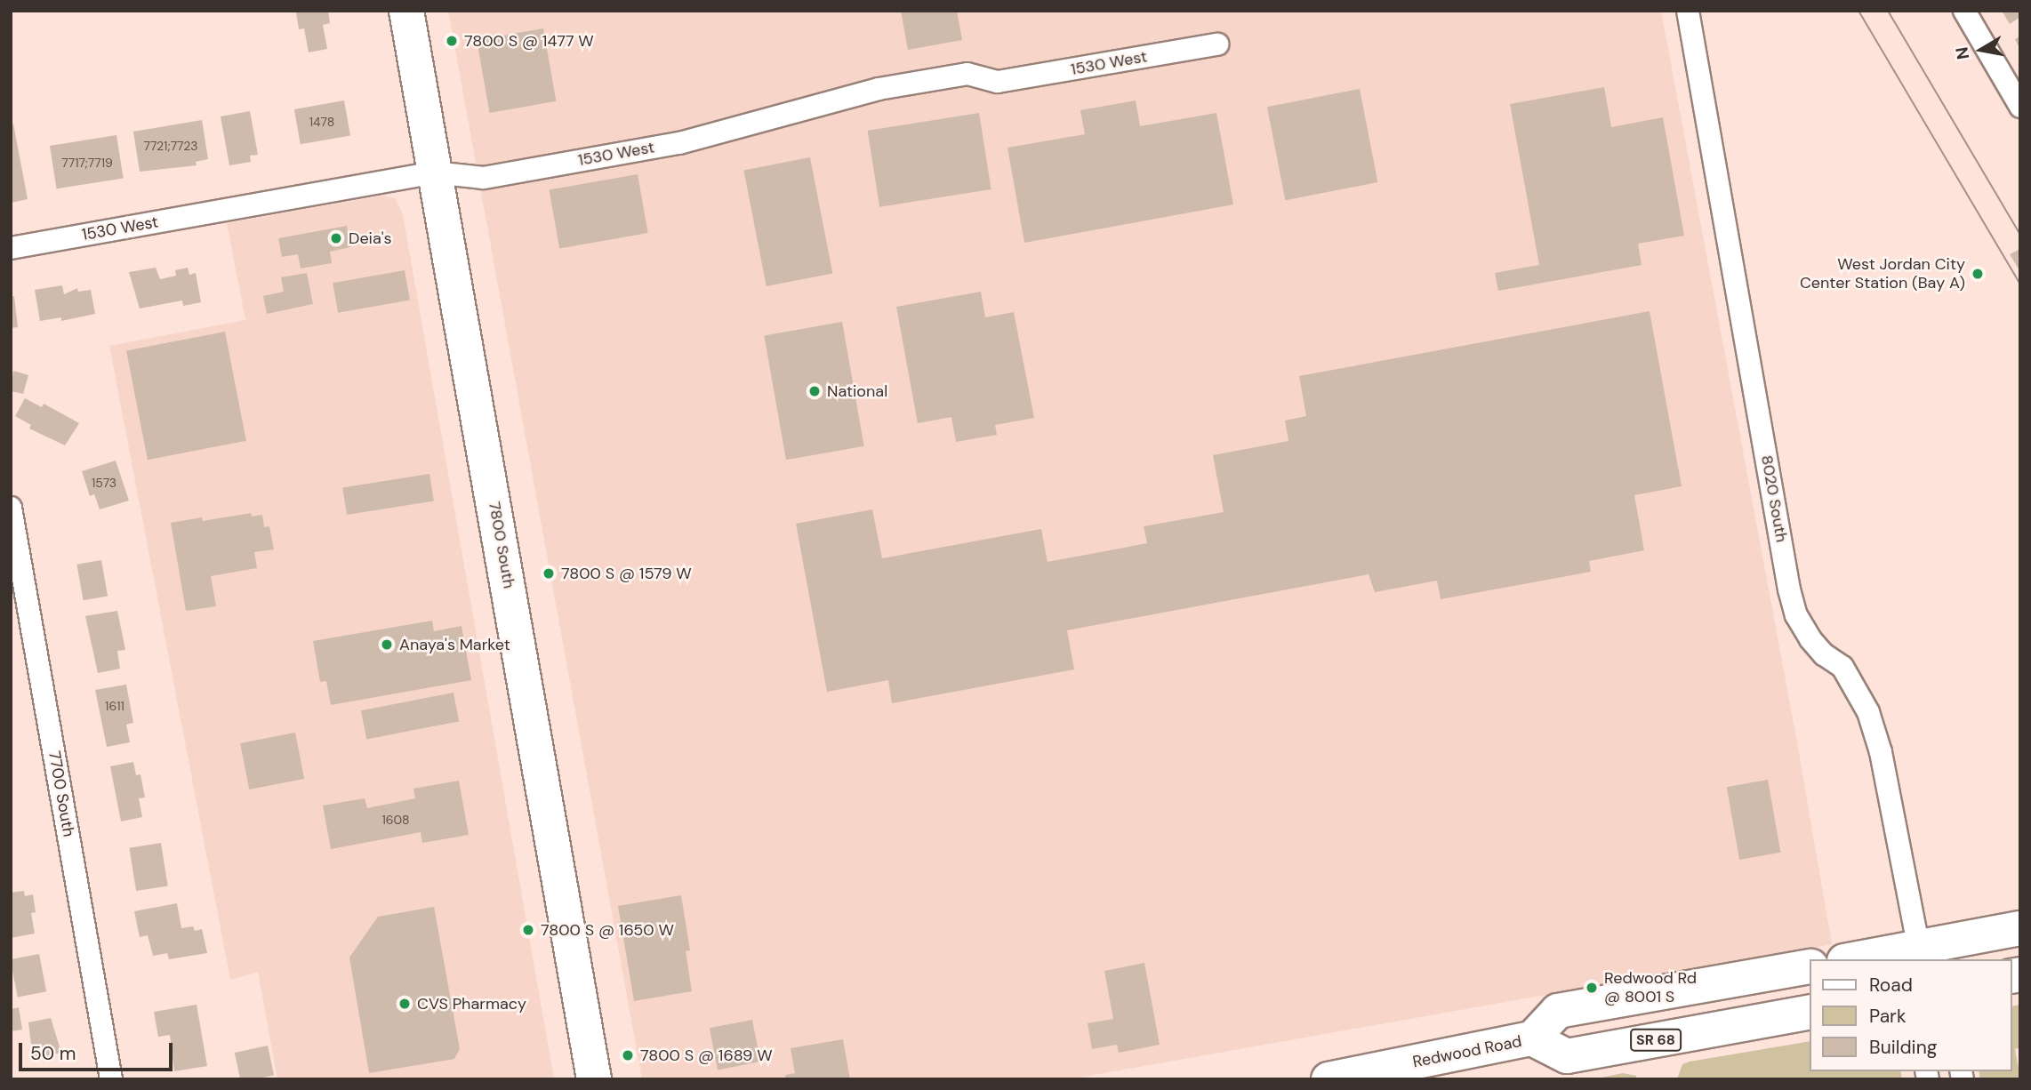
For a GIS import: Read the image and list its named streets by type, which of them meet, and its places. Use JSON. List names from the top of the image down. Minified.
{"streets":{"main road":["7800 South","SR 68","Redwood Road"],"street":["1530 West","8020 South","7700 South"]},"crossings":[["1530 West","7800 South"]],"places":["7800 S @ 1477 W","Deia's","West Jordan City Center Station (Bay A)","National","7800 S @ 1579 W","Anaya's Market","7800 S @ 1650 W","Redwood Rd @ 8001 S","CVS Pharmacy","7800 S @ 1689 W"],"house_numbers":["1478","7721;7723","7717;7719","1573","1611","1608"],"legend":["Road","Park","Building"],"scale_bar":"50 m","north":"left"}
